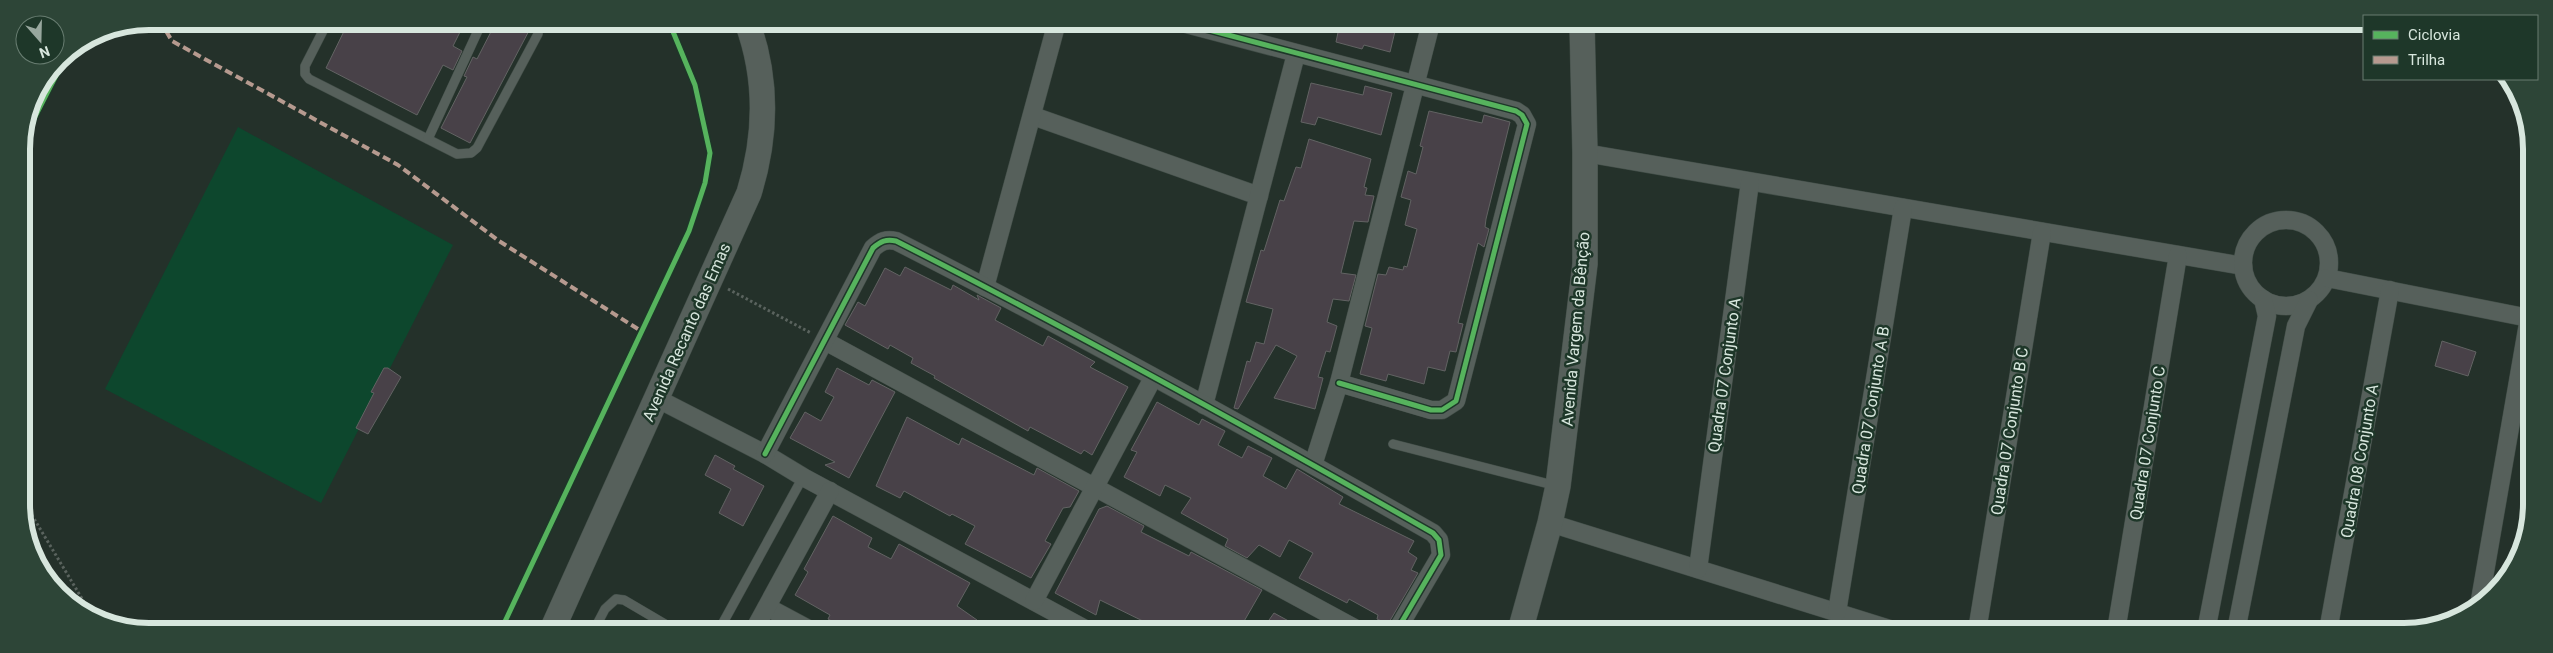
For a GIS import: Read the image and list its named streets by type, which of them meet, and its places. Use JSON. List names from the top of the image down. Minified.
{"streets":{"main road":["Avenida Vargem da Bênção","Avenida Recanto das Emas"],"street":["Quadra 07 Conjunto A","Quadra 07 Conjunto A B","Quadra 07 Conjunto B C","Quadra 07 Conjunto C","Quadra 08 Conjunto A"]},"legend":["Ciclovia","Trilha"],"north":"bottom"}
